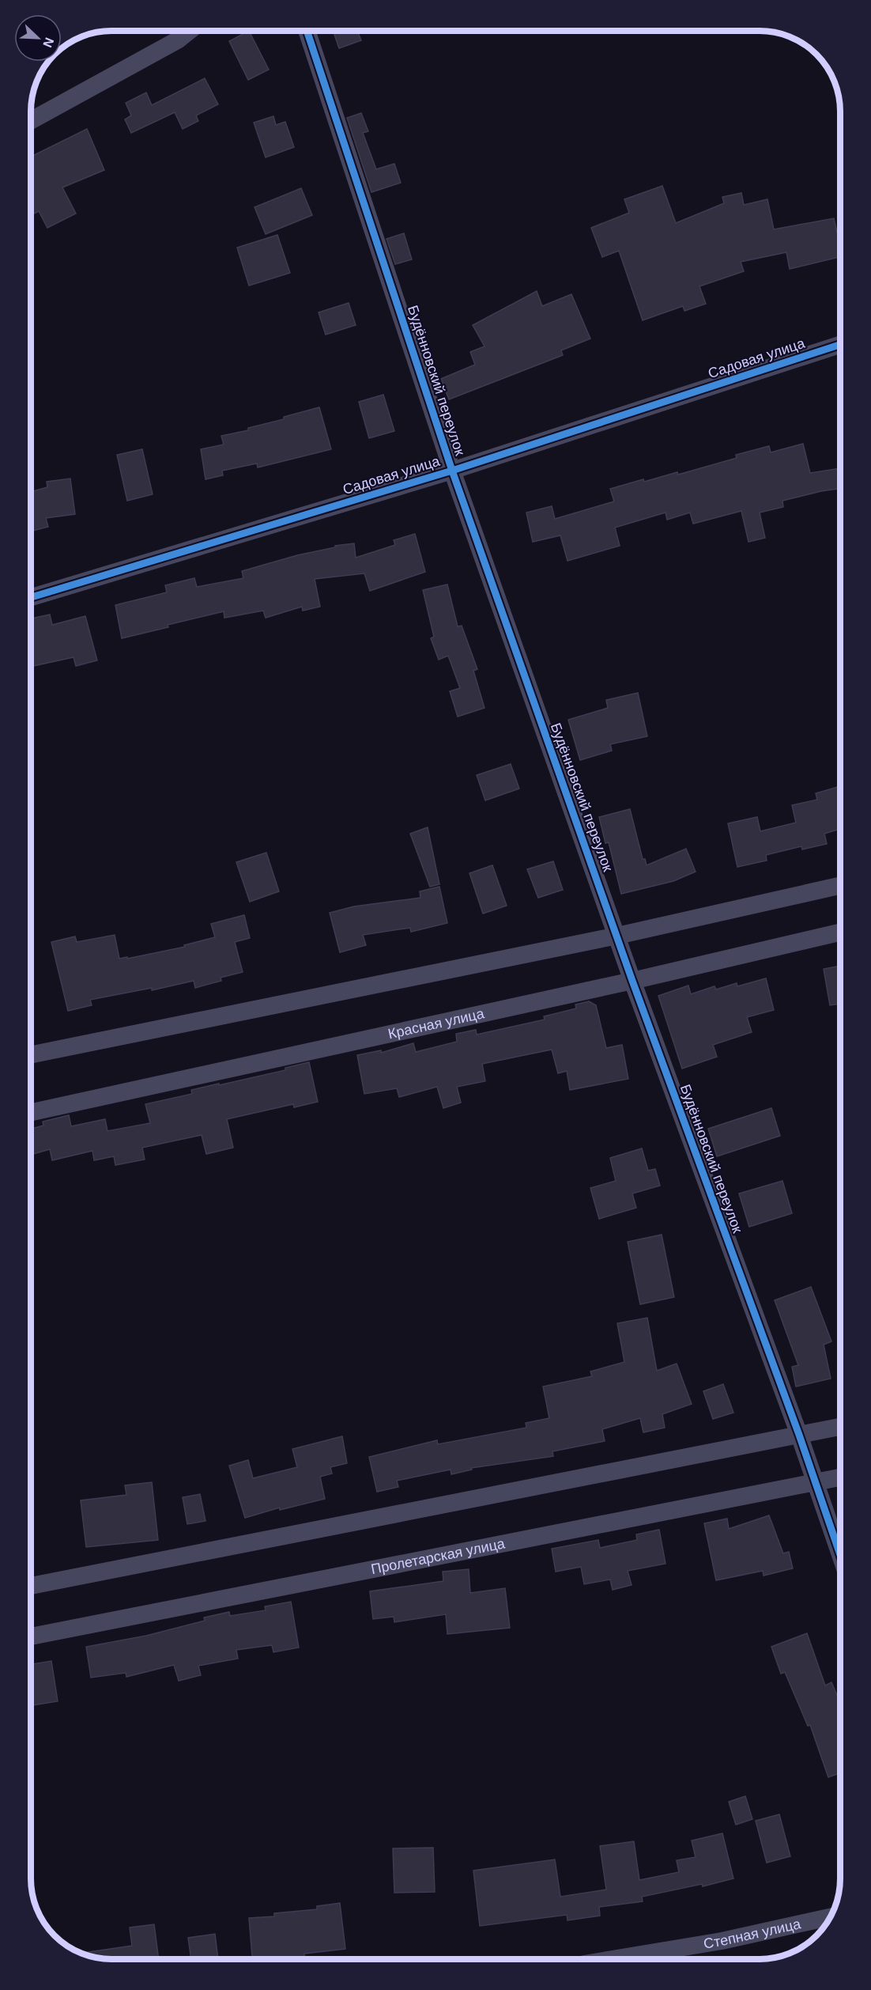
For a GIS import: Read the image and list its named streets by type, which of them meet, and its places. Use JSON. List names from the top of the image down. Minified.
{"streets":{"street":["Садовая улица","Будённовский переулок","Красная улица","Пролетарская улица","Степная улица"]},"crossings":[["Садовая улица","Будённовский переулок"],["Будённовский переулок","Красная улица"],["Будённовский переулок","Пролетарская улица"]],"north":"bottom right"}
